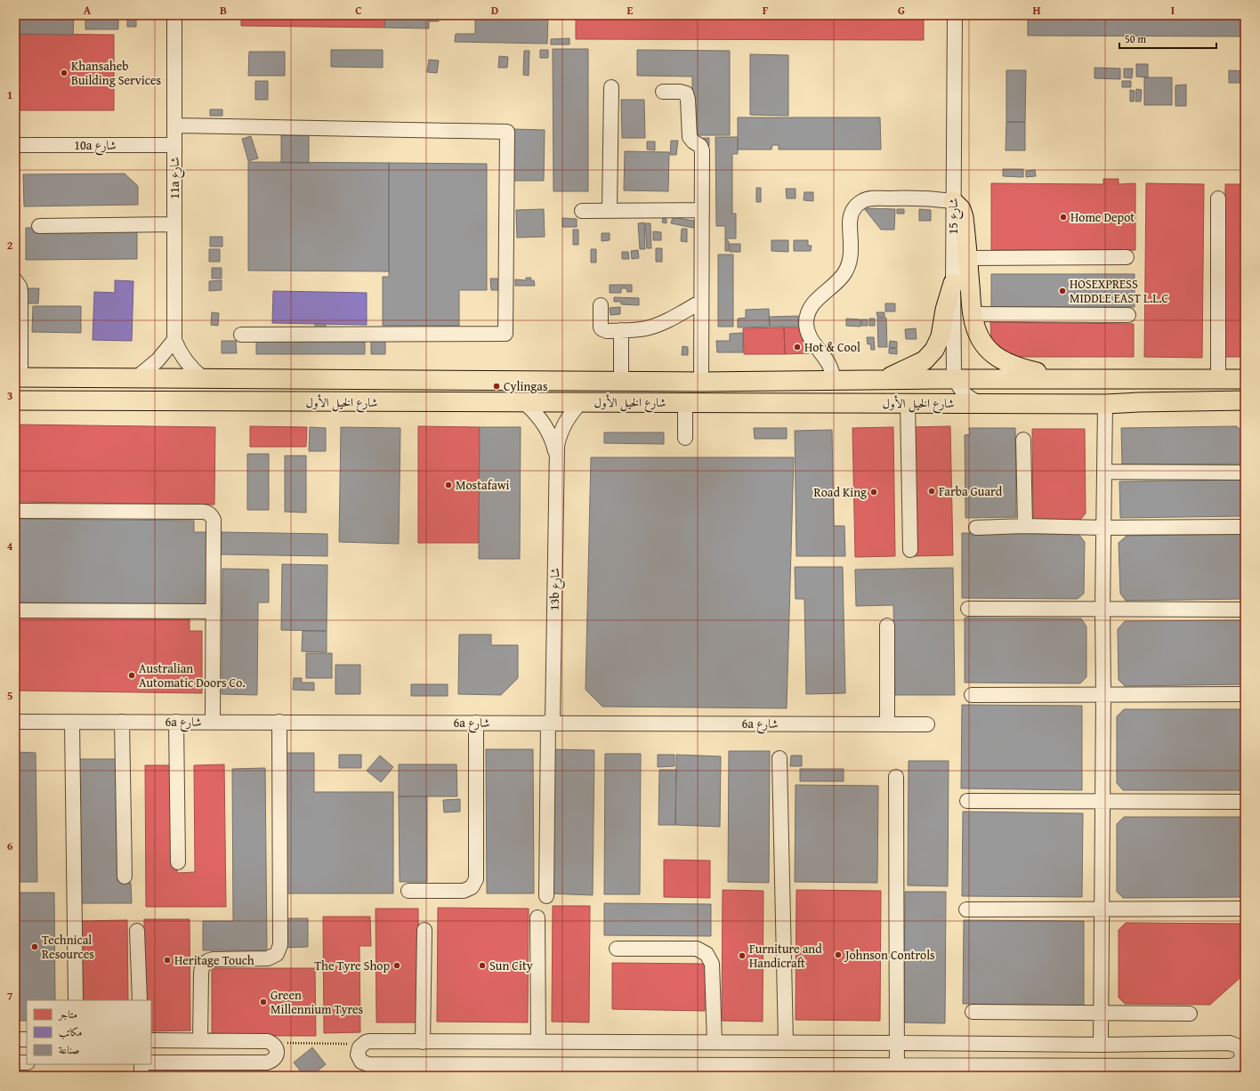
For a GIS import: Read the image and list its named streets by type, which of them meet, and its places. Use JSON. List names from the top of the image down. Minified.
{"streets":{"main road":["شارع الخيل الأول"],"street":["10a شارع","11a شارع","شارع 15","13b شارع","6a شارع"]},"crossings":[["10a شارع","11a شارع"],["11a شارع","شارع الخيل الأول"],["شارع 15","شارع الخيل الأول"],["شارع الخيل الأول","13b شارع"],["13b شارع","6a شارع"]],"places":["Khansaheb Building Services","Home Depot","HOSEXPRESS MIDDLE EAST L.L.C","Hot & Cool","Cylingas","Mostafawi","Farba Guard","Road King","Australian Automatic Doors Co.","Technical Resources","Johnson Controls","Furniture and Handicraft","Heritage Touch","The Tyre Shop","Sun City","Green Millennium Tyres"],"legend":["متاجر","مكاتب","صناعة"],"scale_bar":"50 m","grid":{"columns":["A","B","C","D","E","F","G","H","I"],"rows":["1","2","3","4","5","6","7"]}}
